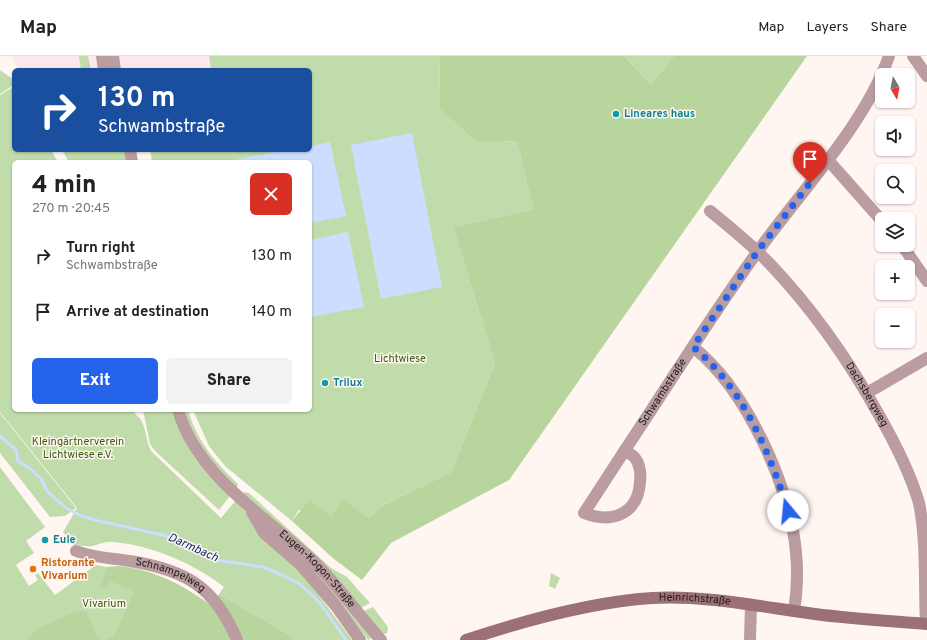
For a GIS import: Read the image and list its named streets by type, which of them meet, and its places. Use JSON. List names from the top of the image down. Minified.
{"streets":{"main road":["Heinrichstraße"],"street":["Schwambstraße","Dachsbergweg","Eugen-Kogon-Straße","Schnampelweg"]},"crossings":[["Schwambstraße","Dachsbergweg"],["Dachsbergweg","Heinrichstraße"]],"water":["Darmbach"],"parks":["Lichtwiese","Kleingärtnerverein Lichtwiese e.V.","Vivarium"],"places":["Lineares haus","Trilux","Eule","Ristorante Vivarium"],"north":"bottom","page":{"header":"Map","nav":["Map","Layers","Share"],"map_buttons":["+","−"],"turn":["130 m","Schwambstraße"],"heading":["4 min","270 m · 20:45"],"list":[{"name":"Turn right","note":"Schwambstraße","value":"130 m"},{"name":"Arrive at destination","value":"140 m"}],"buttons":["Exit","Share"]}}
